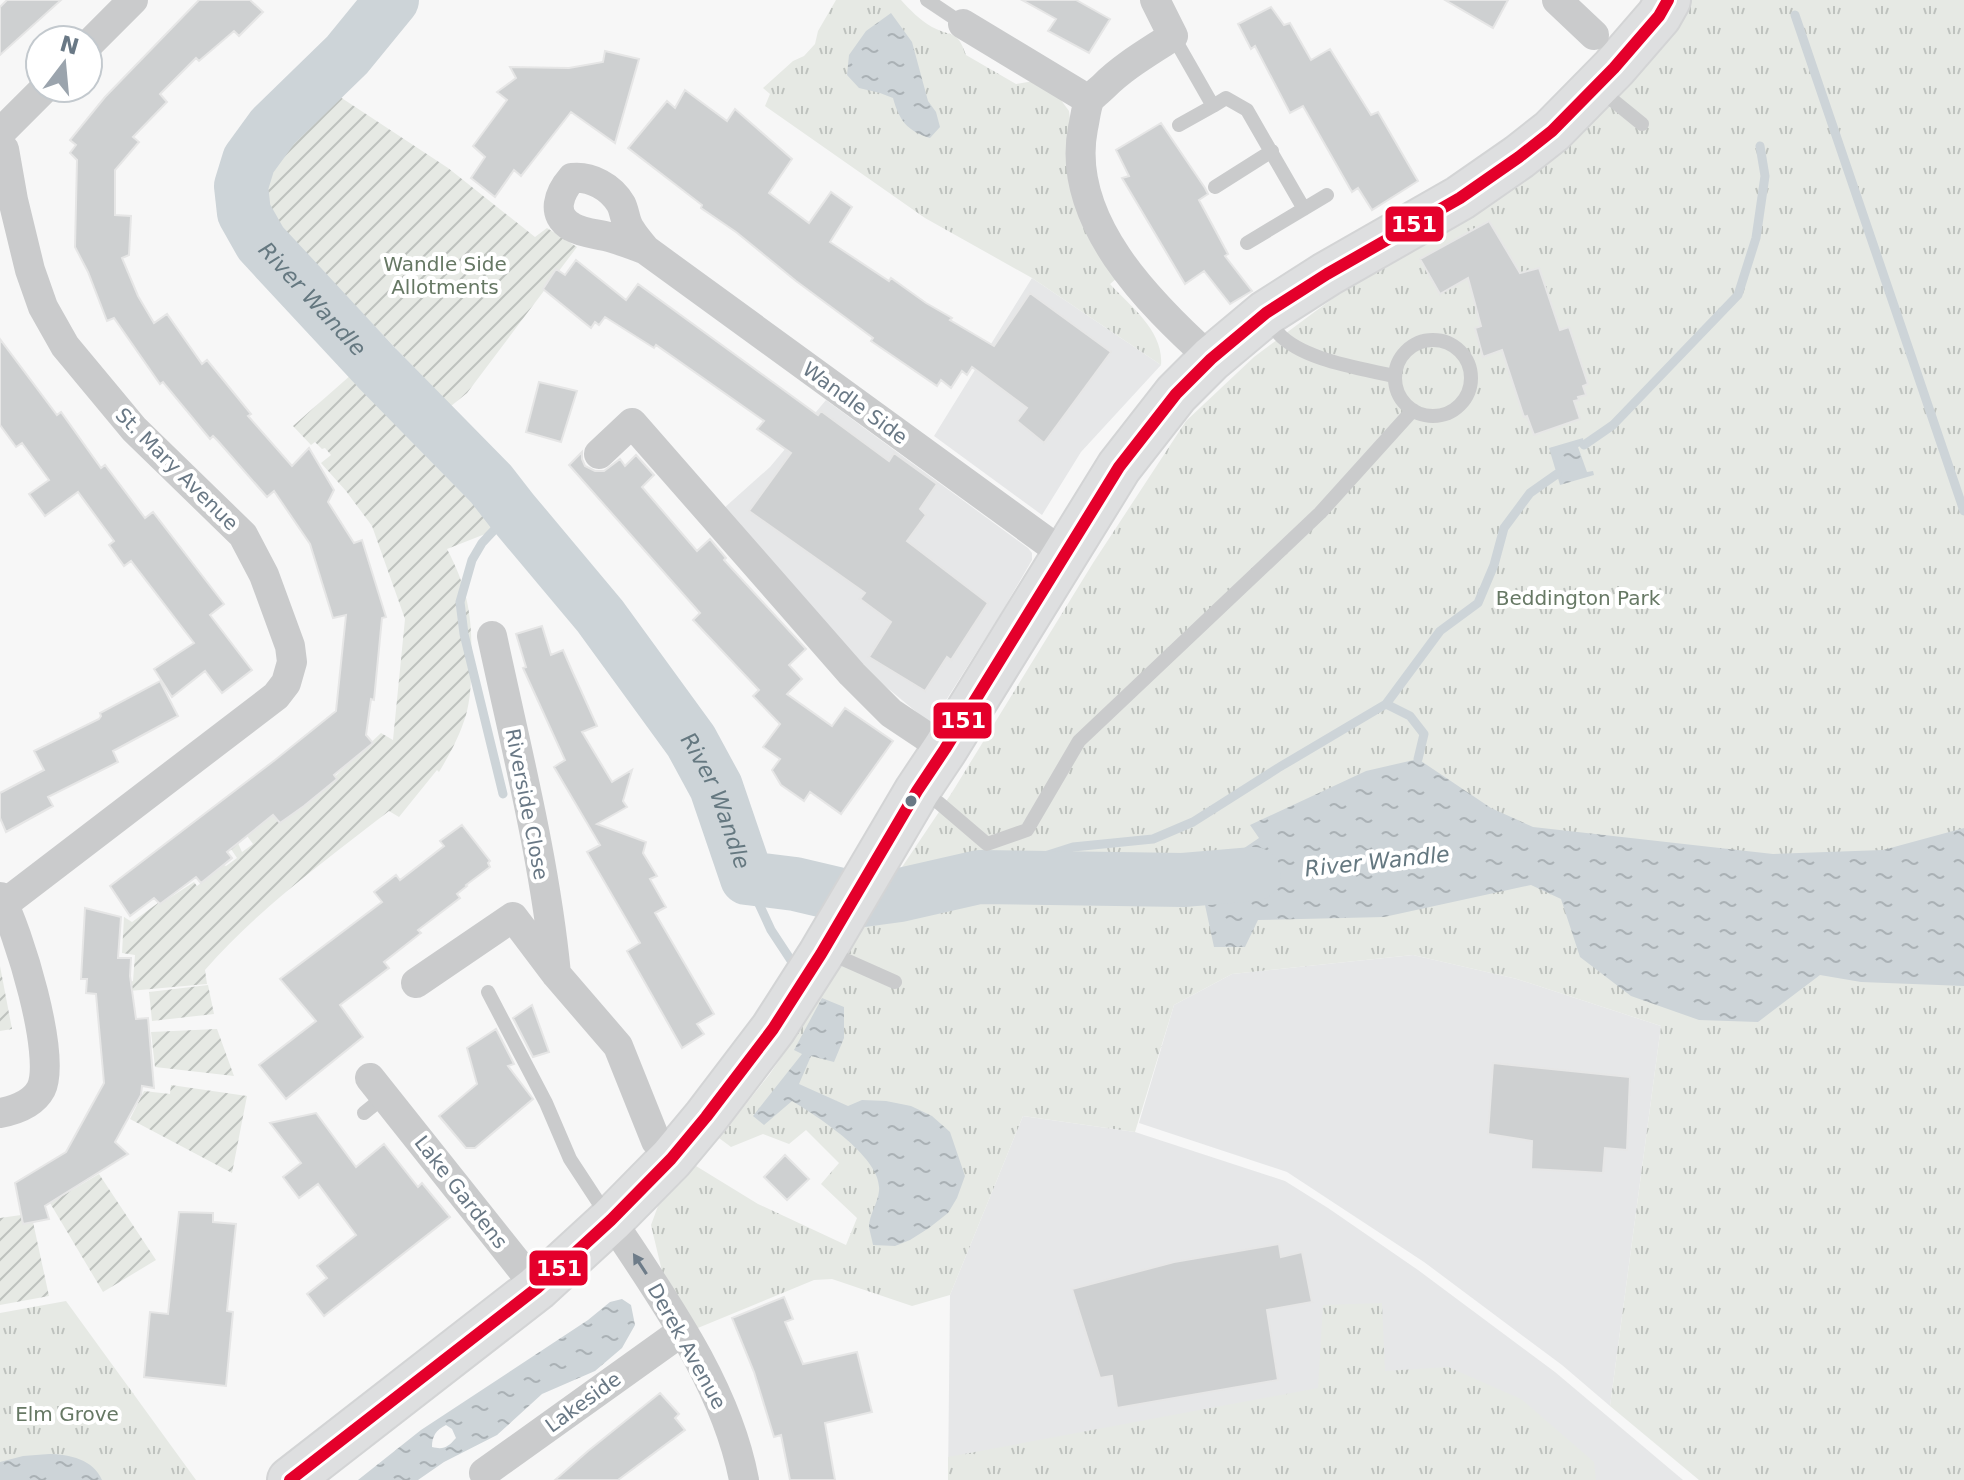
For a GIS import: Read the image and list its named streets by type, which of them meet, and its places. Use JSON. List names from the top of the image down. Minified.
{"streets":{"street":["Wandle Side","St. Mary Avenue","Riverside Close","Lake Gardens","Derek Avenue","Lakeside"]},"crossings":[["Derek Avenue","Lakeside"]],"one_way":["Derek Avenue"],"water":["River Wandle"],"parks":["Wandle Side Allotments","Beddington Park","Elm Grove"],"lines":["transit line 151"],"north":"top"}
